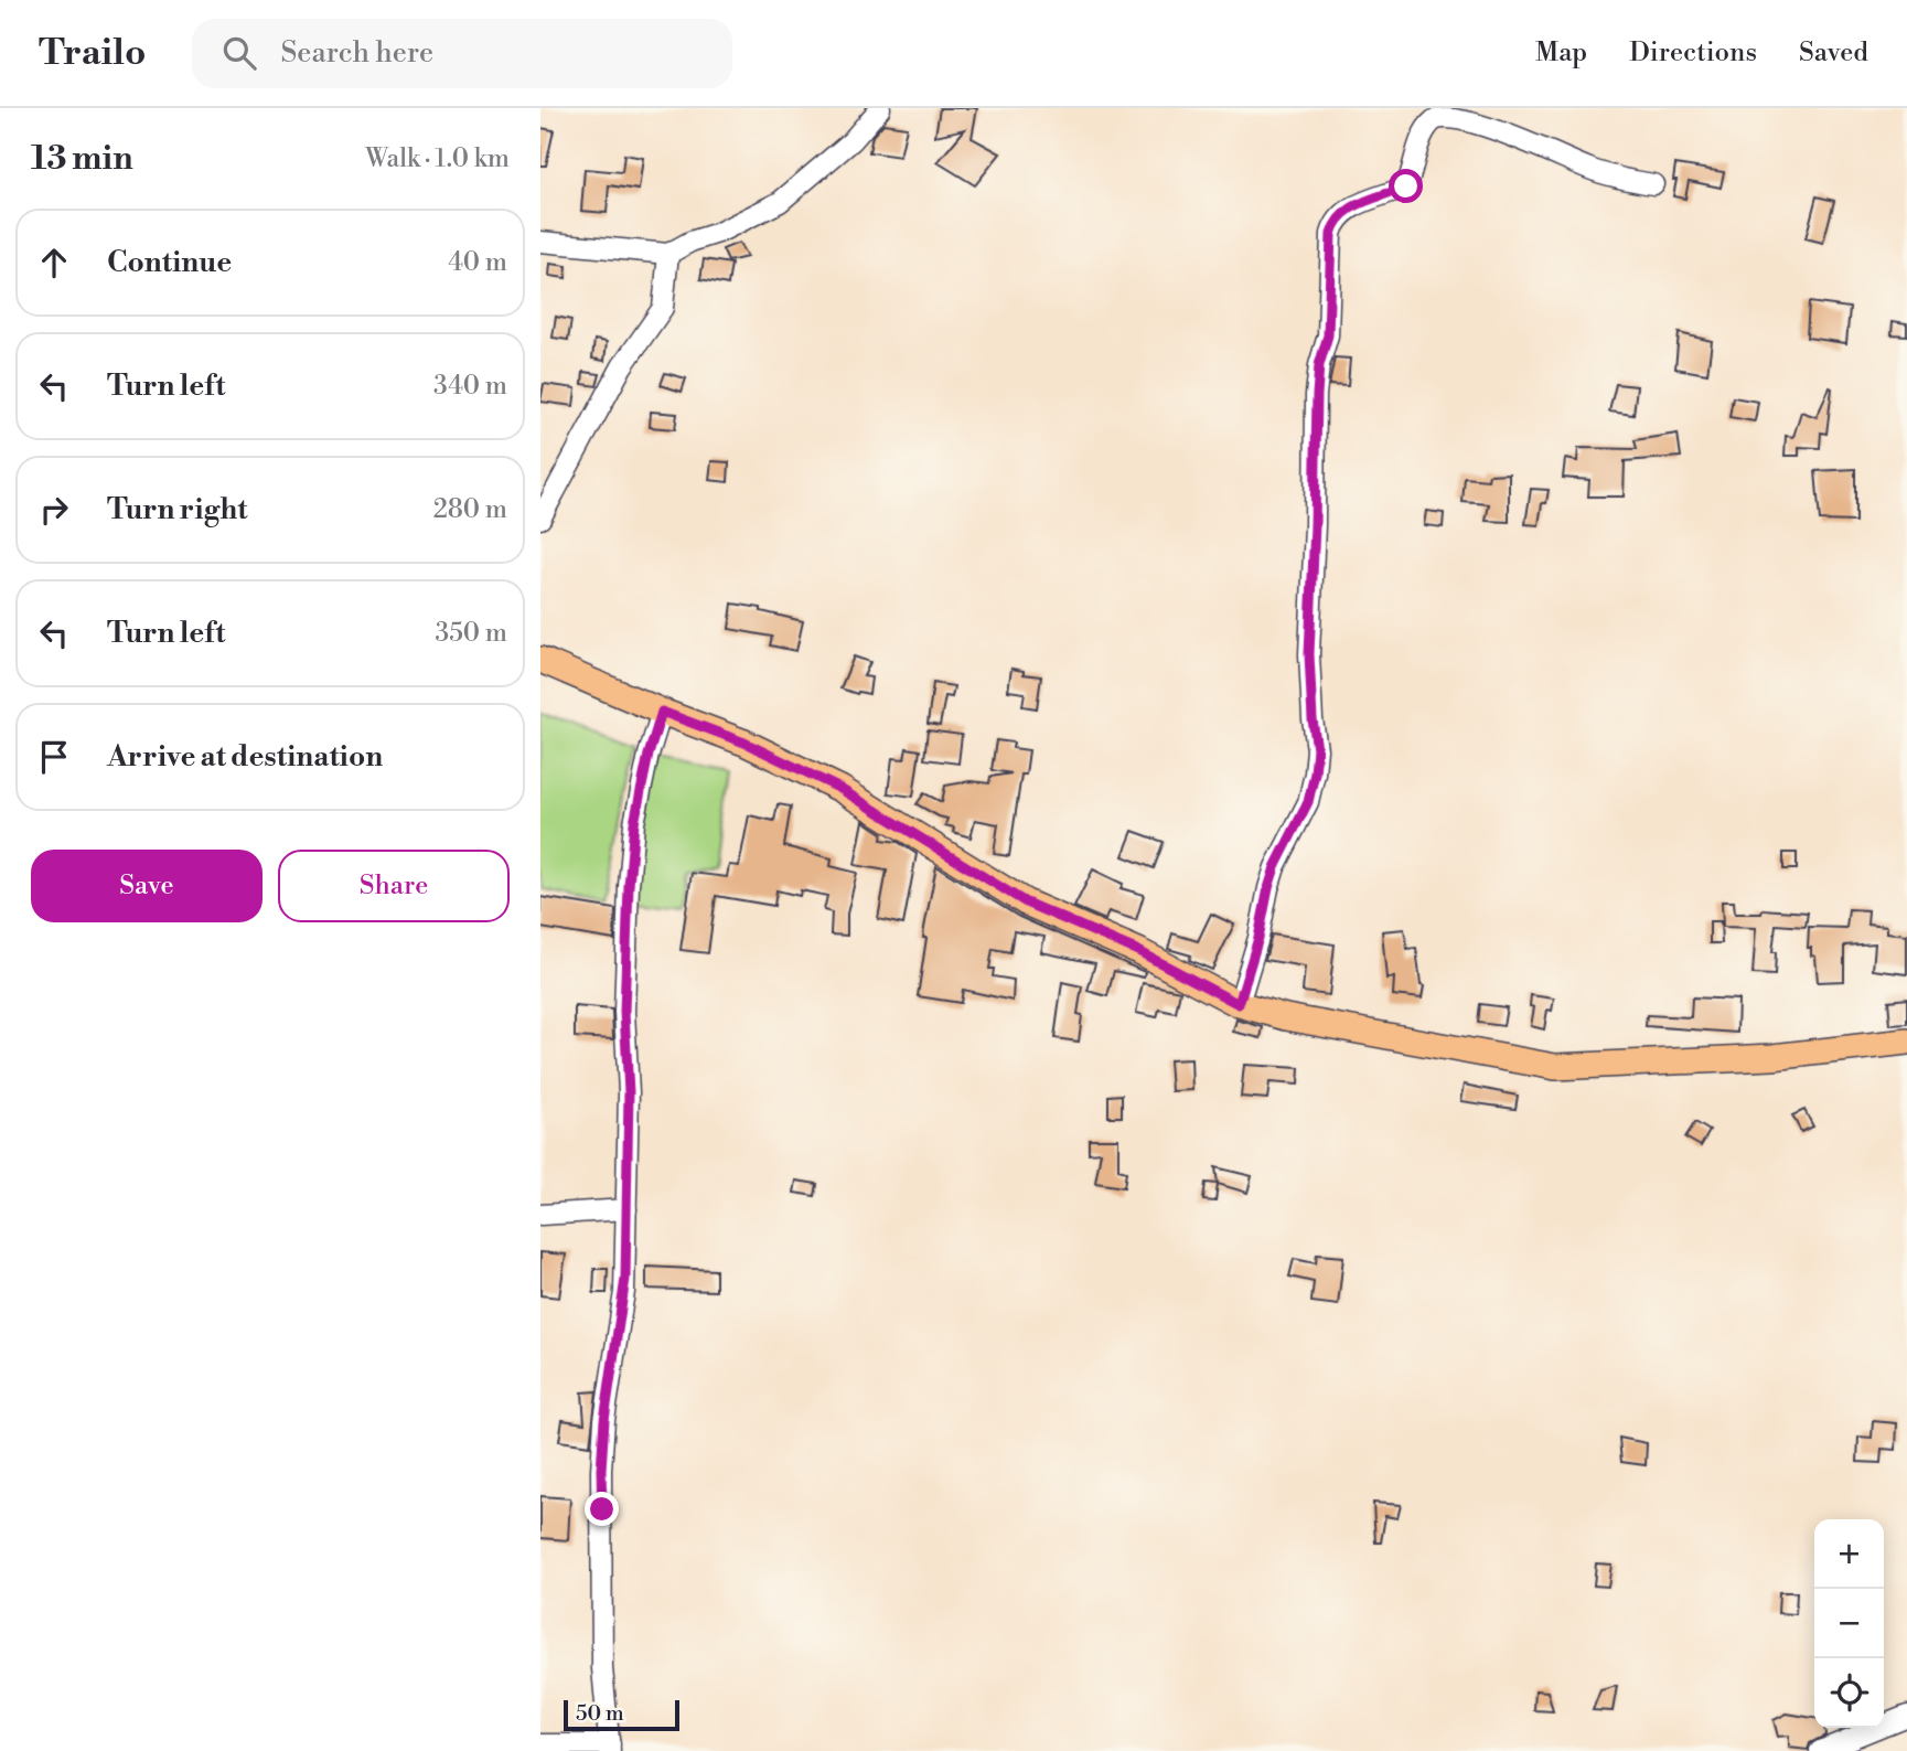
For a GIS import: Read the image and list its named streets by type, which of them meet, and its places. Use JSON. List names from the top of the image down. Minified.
{"scale_bar":"50 m","page":{"header":"Trailo","search":"Search here","nav":["Map","Directions","Saved"],"heading":["13 min","Walk · 1.0 km"],"list":[["Continue","40 m"],["Turn left","340 m"],["Turn right","280 m"],["Turn left","350 m"],"Arrive at destination"],"buttons":["Save","Share"],"map_buttons":["+","−"],"scale":"50 m"}}
